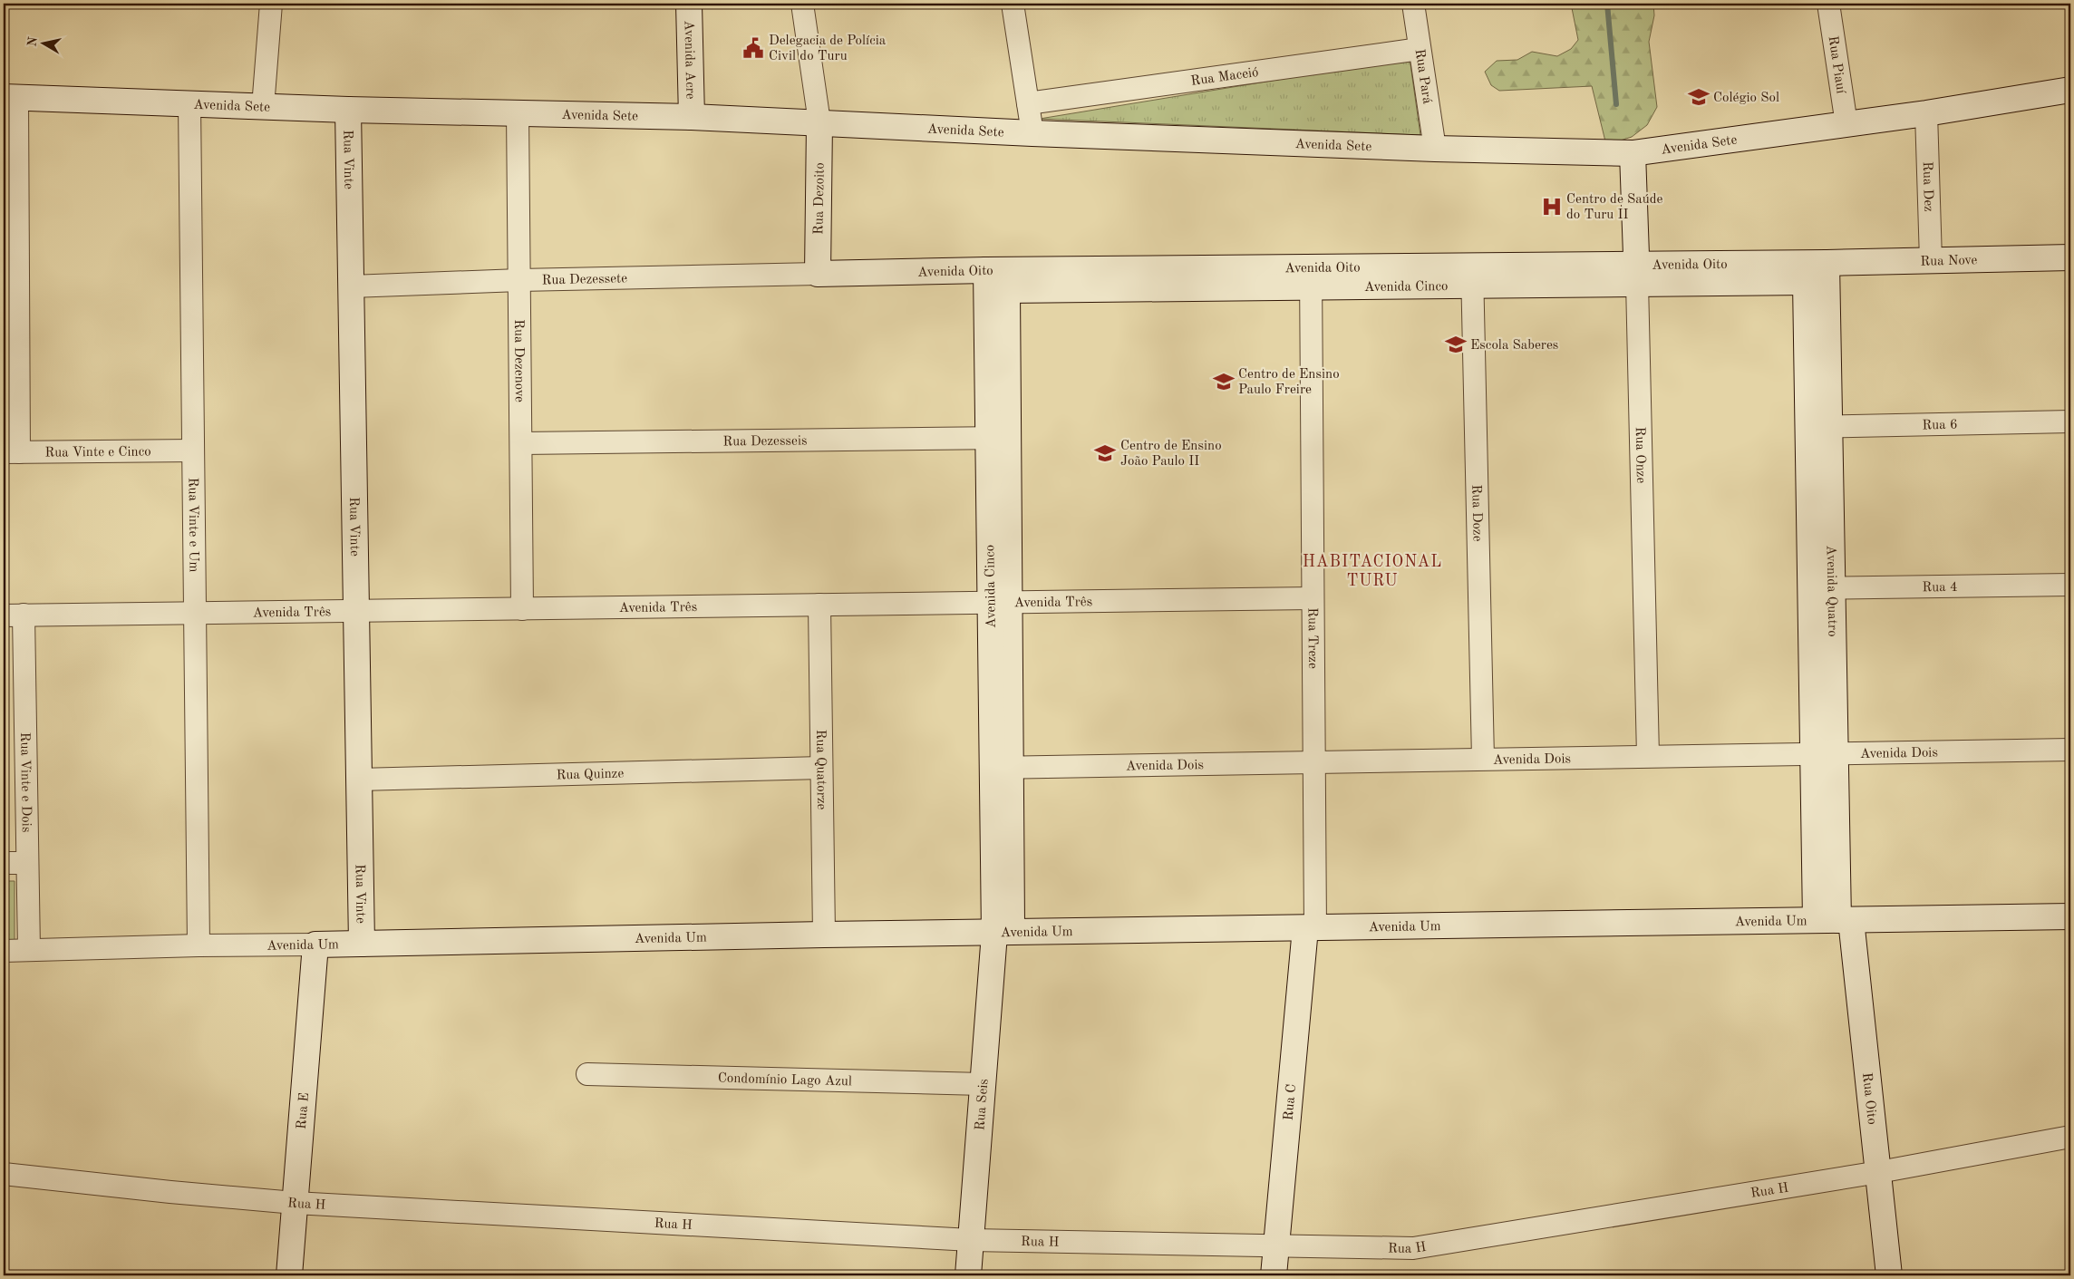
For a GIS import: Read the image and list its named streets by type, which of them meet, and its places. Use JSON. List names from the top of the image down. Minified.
{"streets":{"street":["Avenida Acre","Rua Piauí","Rua Maceió","Rua Pará","Avenida Sete","Rua Vinte","Rua Dez","Rua Dezoito","Rua Nove","Avenida Oito","Rua Dezessete","Avenida Cinco","Rua Dezenove","Rua 6","Rua Dezesseis","Rua Vinte e Cinco","Rua Onze","Rua Doze","Rua Vinte e Um","Rua 4","Avenida Quatro","Avenida Três","Rua Treze","Avenida Dois","Rua Quatorze","Rua Quinze","Rua Vinte e Dois","Avenida Um","Condomínio Lago Azul","Rua Oito","Rua C","Rua Seis","Rua E","Rua H"]},"crossings":[["Avenida Acre","Avenida Sete"],["Rua Piauí","Avenida Sete"],["Rua Maceió","Rua Pará"],["Rua Pará","Avenida Sete"],["Avenida Sete","Rua Vinte"],["Avenida Sete","Rua Dez"],["Avenida Sete","Rua Dezoito"],["Avenida Sete","Rua Dezenove"],["Avenida Sete","Rua Onze"],["Avenida Sete","Rua Vinte e Um"],["Rua Vinte","Rua Dezessete"],["Rua Vinte","Avenida Três"],["Rua Vinte","Rua Quinze"],["Rua Vinte","Avenida Um"],["Rua Dez","Rua Nove"],["Rua Dezoito","Avenida Oito"],["Rua Dezoito","Rua Dezessete"],["Rua Nove","Avenida Oito"],["Rua Nove","Avenida Quatro"],["Avenida Oito","Rua Dezessete"],["Avenida Oito","Avenida Cinco"],["Avenida Oito","Rua Onze"],["Avenida Oito","Rua Doze"],["Avenida Oito","Avenida Quatro"],["Avenida Oito","Rua Treze"],["Rua Dezessete","Rua Dezenove"],["Avenida Cinco","Rua Dezesseis"],["Avenida Cinco","Avenida Três"],["Avenida Cinco","Avenida Dois"],["Avenida Cinco","Avenida Um"],["Avenida Cinco","Rua Seis"],["Rua Dezenove","Rua Dezesseis"],["Rua Dezenove","Avenida Três"],["Rua 6","Avenida Quatro"],["Rua Vinte e Cinco","Rua Vinte e Um"],["Rua Onze","Avenida Dois"],["Rua Doze","Avenida Dois"],["Rua Vinte e Um","Avenida Três"],["Rua Vinte e Um","Avenida Um"],["Rua 4","Avenida Quatro"],["Avenida Quatro","Avenida Dois"],["Avenida Quatro","Avenida Um"],["Avenida Quatro","Rua Oito"],["Avenida Três","Rua Treze"],["Avenida Três","Rua Quatorze"],["Avenida Três","Rua Vinte e Dois"],["Rua Treze","Avenida Dois"],["Rua Treze","Avenida Um"],["Rua Treze","Rua C"],["Rua Quatorze","Rua Quinze"],["Rua Quatorze","Avenida Um"],["Rua Vinte e Dois","Avenida Um"],["Avenida Um","Rua Oito"],["Avenida Um","Rua C"],["Avenida Um","Rua Seis"],["Avenida Um","Rua E"],["Condomínio Lago Azul","Rua Seis"],["Rua Oito","Rua H"],["Rua C","Rua H"],["Rua Seis","Rua H"],["Rua E","Rua H"]],"districts":["HABITACIONAL TURU"],"places":{"public building":["Delegacia de Polícia Civil do Turu"],"school or university":["Colégio Sol","Escola Saberes","Centro de Ensino Paulo Freire","Centro de Ensino João Paulo II"],"hospital":["Centro de Saúde do Turu II"]},"north":"left"}
